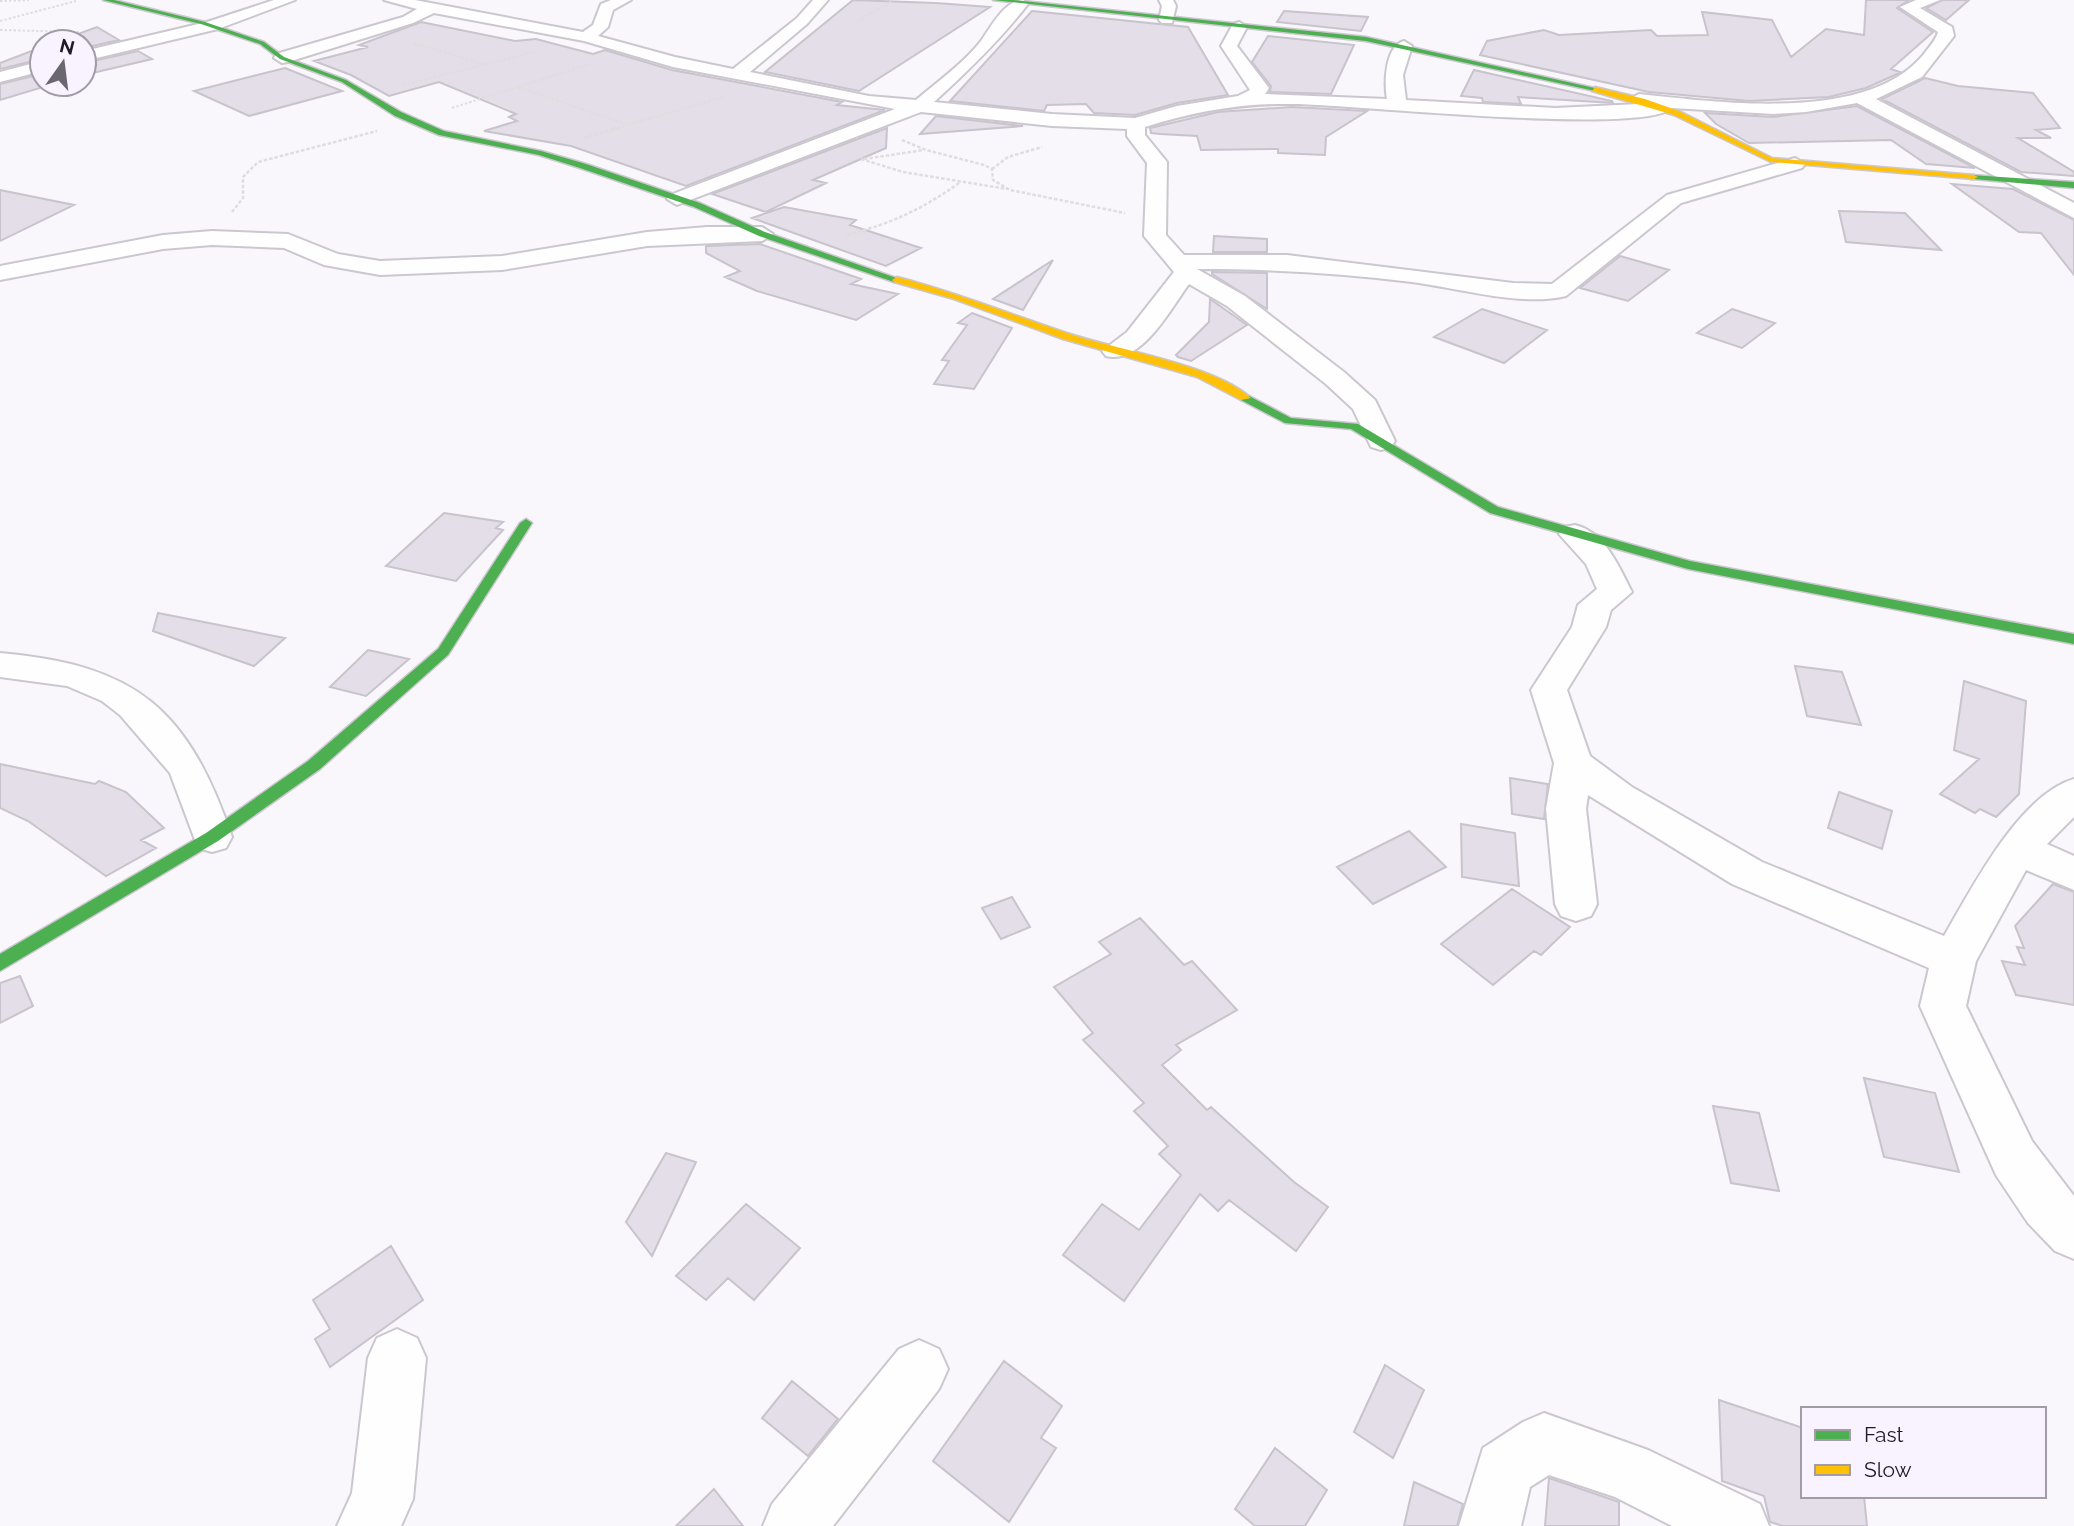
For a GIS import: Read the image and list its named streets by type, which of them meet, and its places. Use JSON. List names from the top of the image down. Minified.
{"legend":["Fast","Slow"],"north":"top"}
